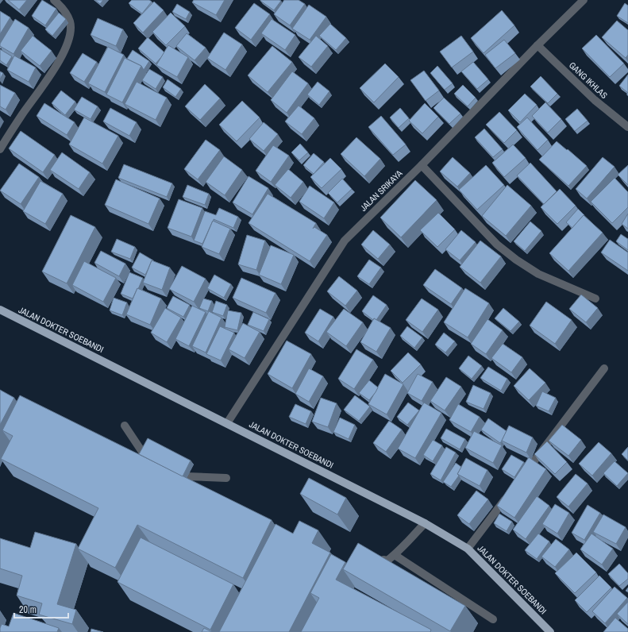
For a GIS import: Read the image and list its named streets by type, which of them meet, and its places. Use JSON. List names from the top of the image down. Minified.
{"streets":{"main road":["JALAN DOKTER SOEBANDI"],"street":["GANG IKHLAS","JALAN SRIKAYA"]},"crossings":[["GANG IKHLAS","JALAN SRIKAYA"],["JALAN SRIKAYA","JALAN DOKTER SOEBANDI"]],"scale_bar":"20 m"}
